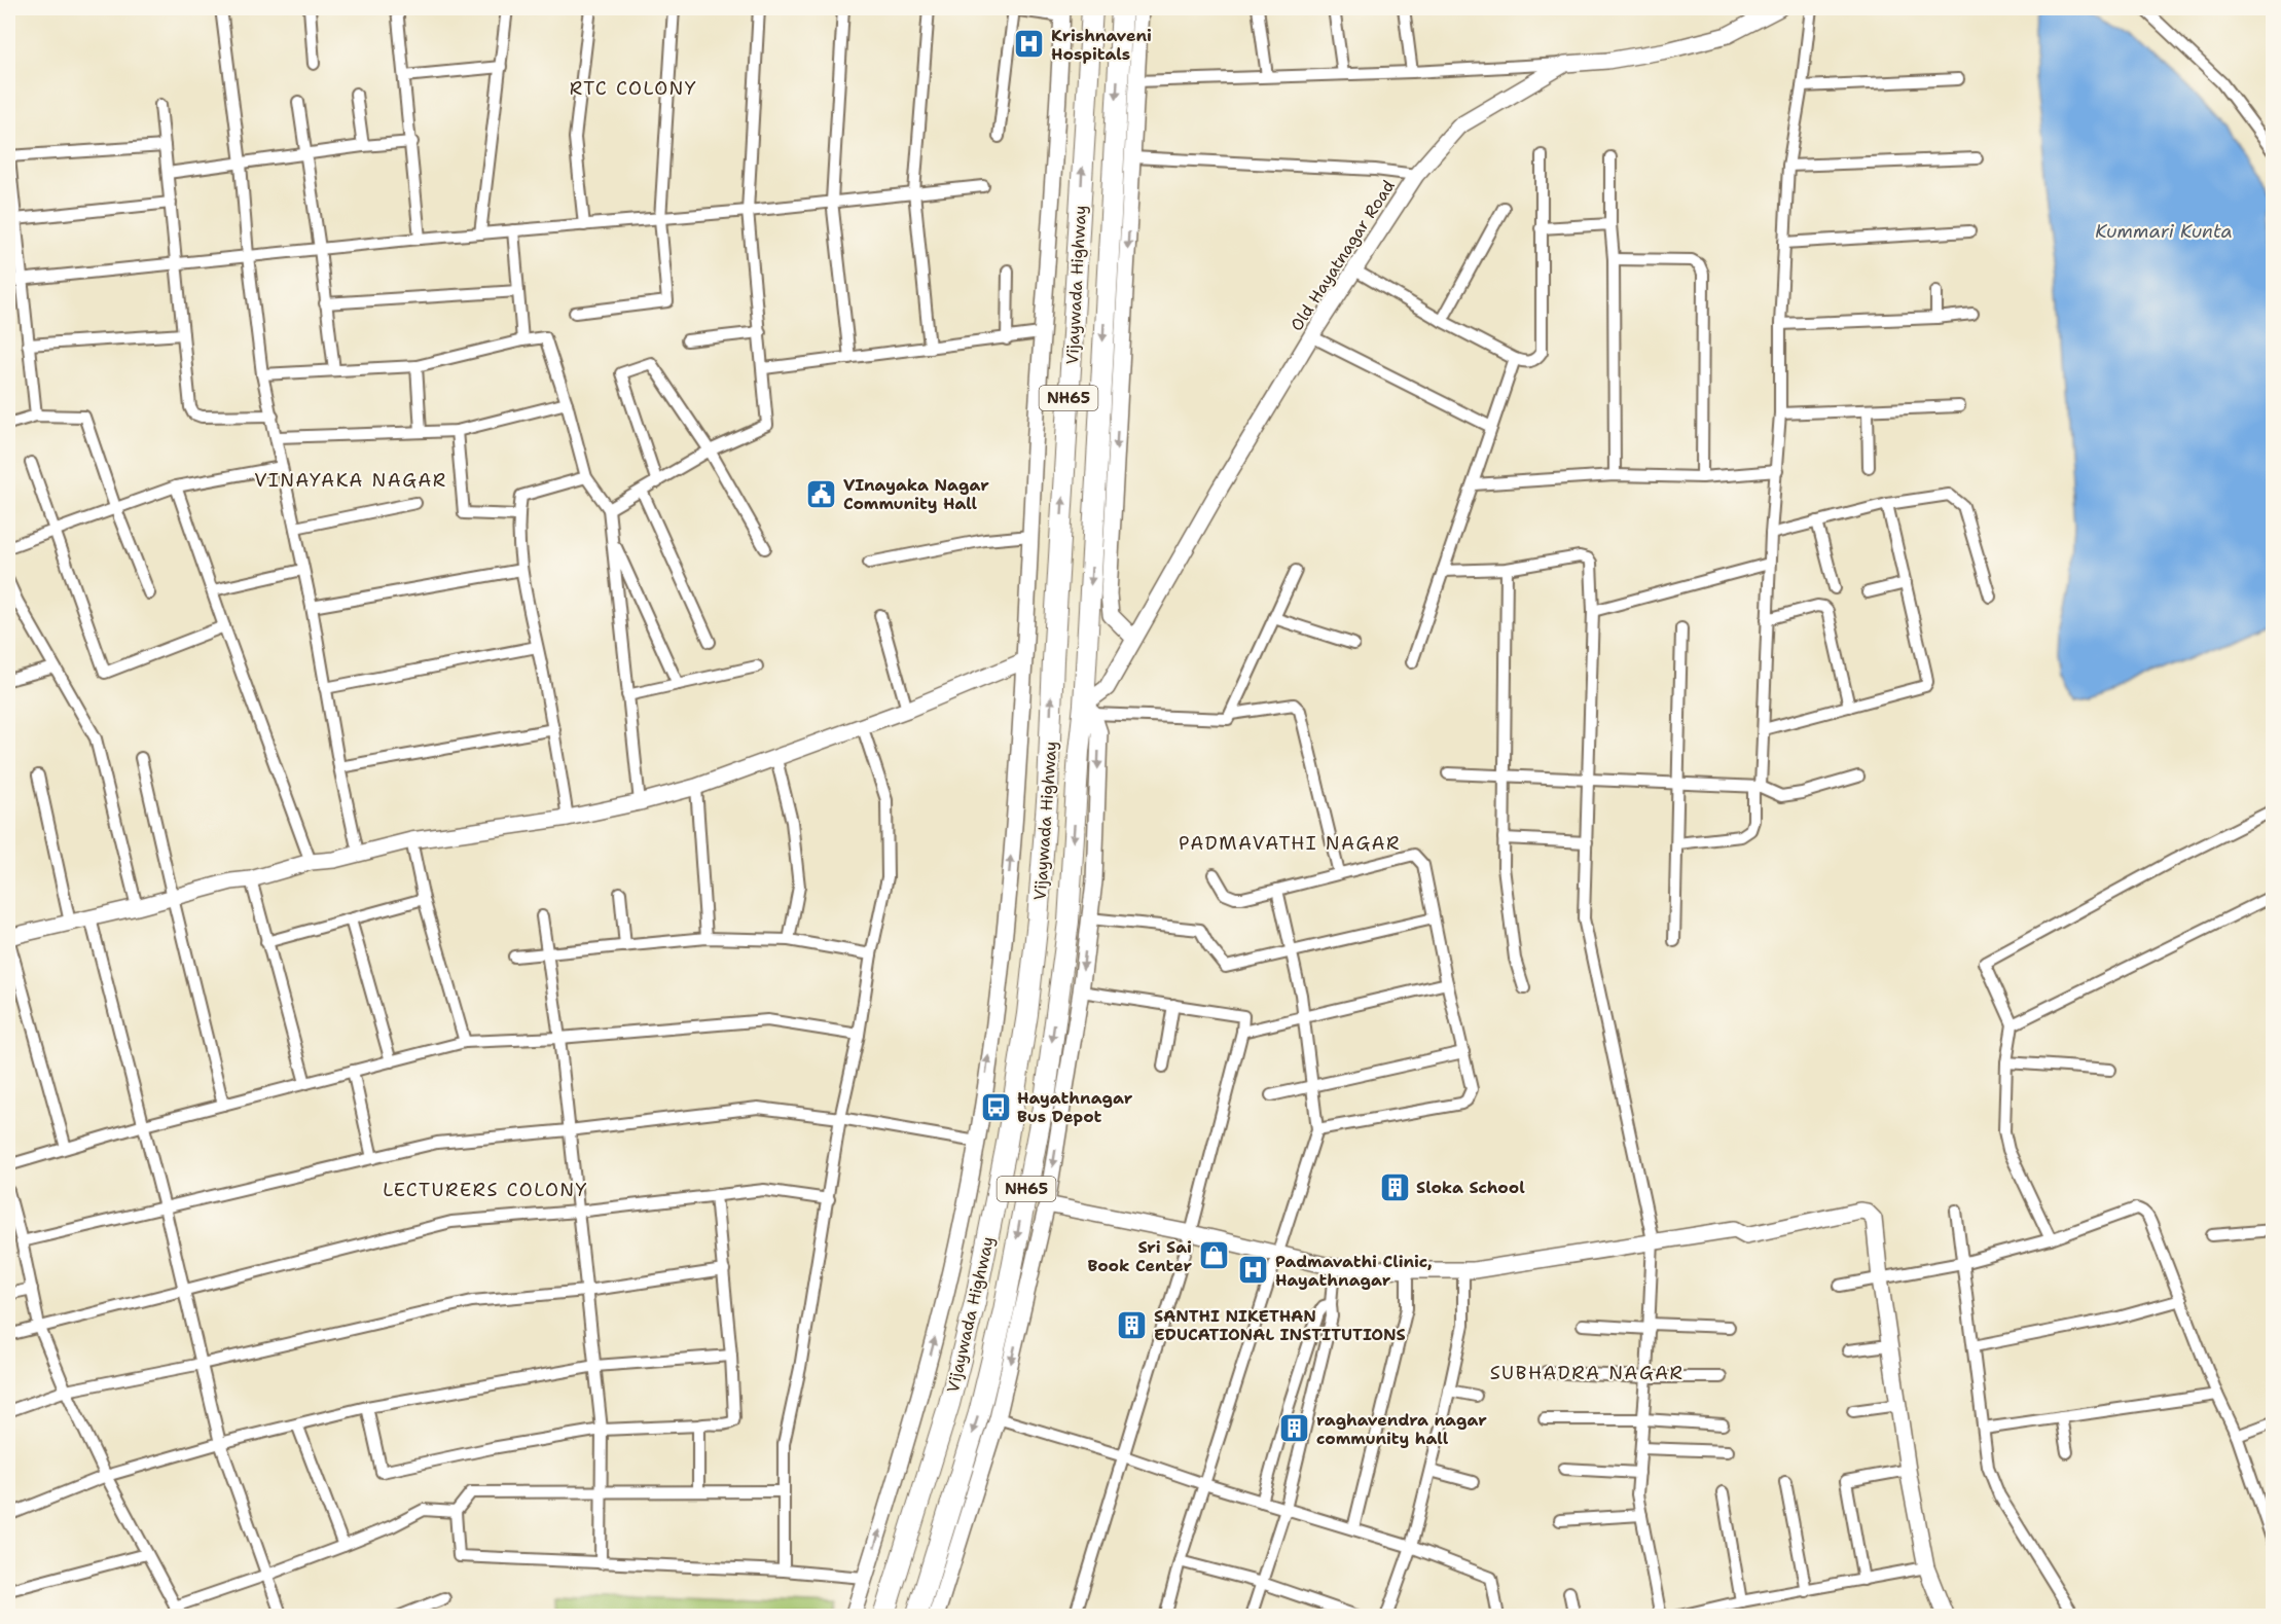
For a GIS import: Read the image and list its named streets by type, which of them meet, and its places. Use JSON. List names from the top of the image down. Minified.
{"streets":{"highway":["Vijaywada Highway","NH65"],"street":["Old Hayatnagar Road"]},"crossings":[["Old Hayatnagar Road","Vijaywada Highway"]],"districts":["RTC COLONY","VINAYAKA NAGAR","PADMAVATHI NAGAR","LECTURERS COLONY","SUBHADRA NAGAR"],"water":["Kummari Kunta"],"places":{"hospital":["Krishnaveni Hospitals","Padmavathi Clinic, Hayathnagar"],"public building":["VInayaka Nagar Community Hall"],"bus stop":["Hayathnagar Bus Depot"],"building":["Sloka School","SANTHI NIKETHAN EDUCATIONAL INSTITUTIONS","raghavendra nagar community hall"],"shop":["Sri Sai Book Center"]}}
